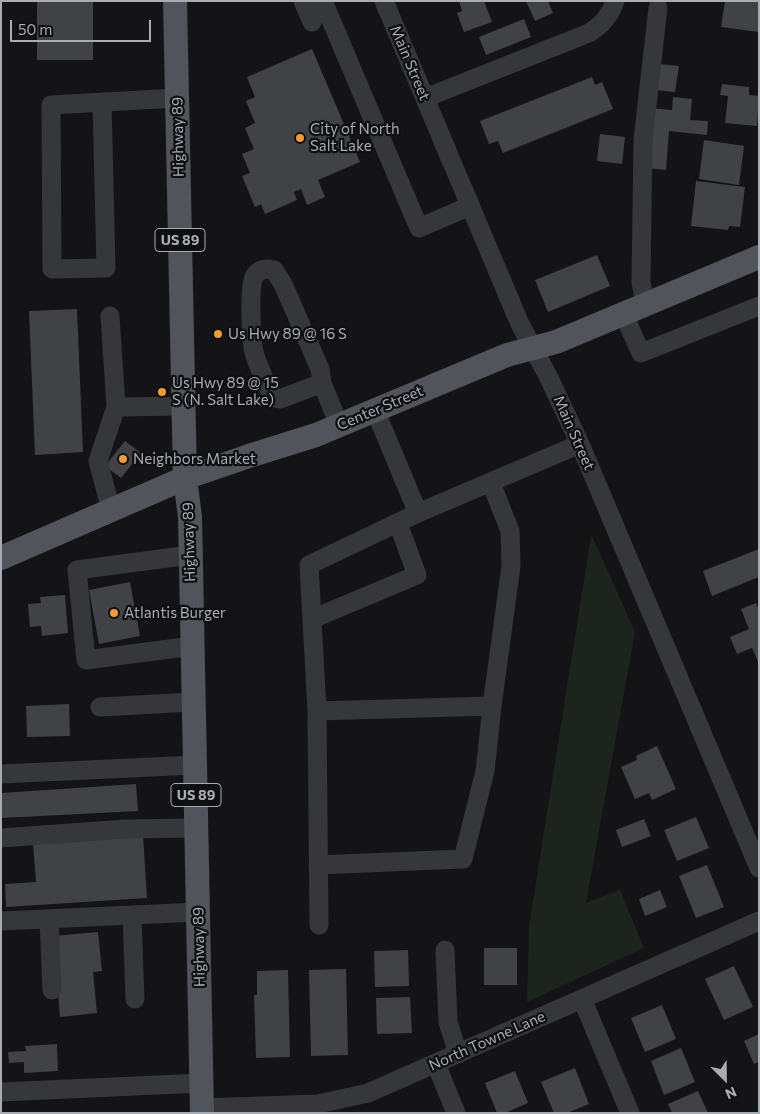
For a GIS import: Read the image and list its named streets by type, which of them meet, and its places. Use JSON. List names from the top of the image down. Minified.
{"streets":{"main road":["Highway 89","US 89","Center Street"],"street":["Main Street","North Towne Lane"]},"crossings":[["Main Street","Center Street"],["Highway 89","Center Street"],["Highway 89","North Towne Lane"]],"places":["City of North Salt Lake","Us Hwy 89 @ 16 S","Us Hwy 89 @ 15 S (N. Salt Lake)","Neighbors Market","Atlantis Burger"],"scale_bar":"50 m","north":"bottom right"}
